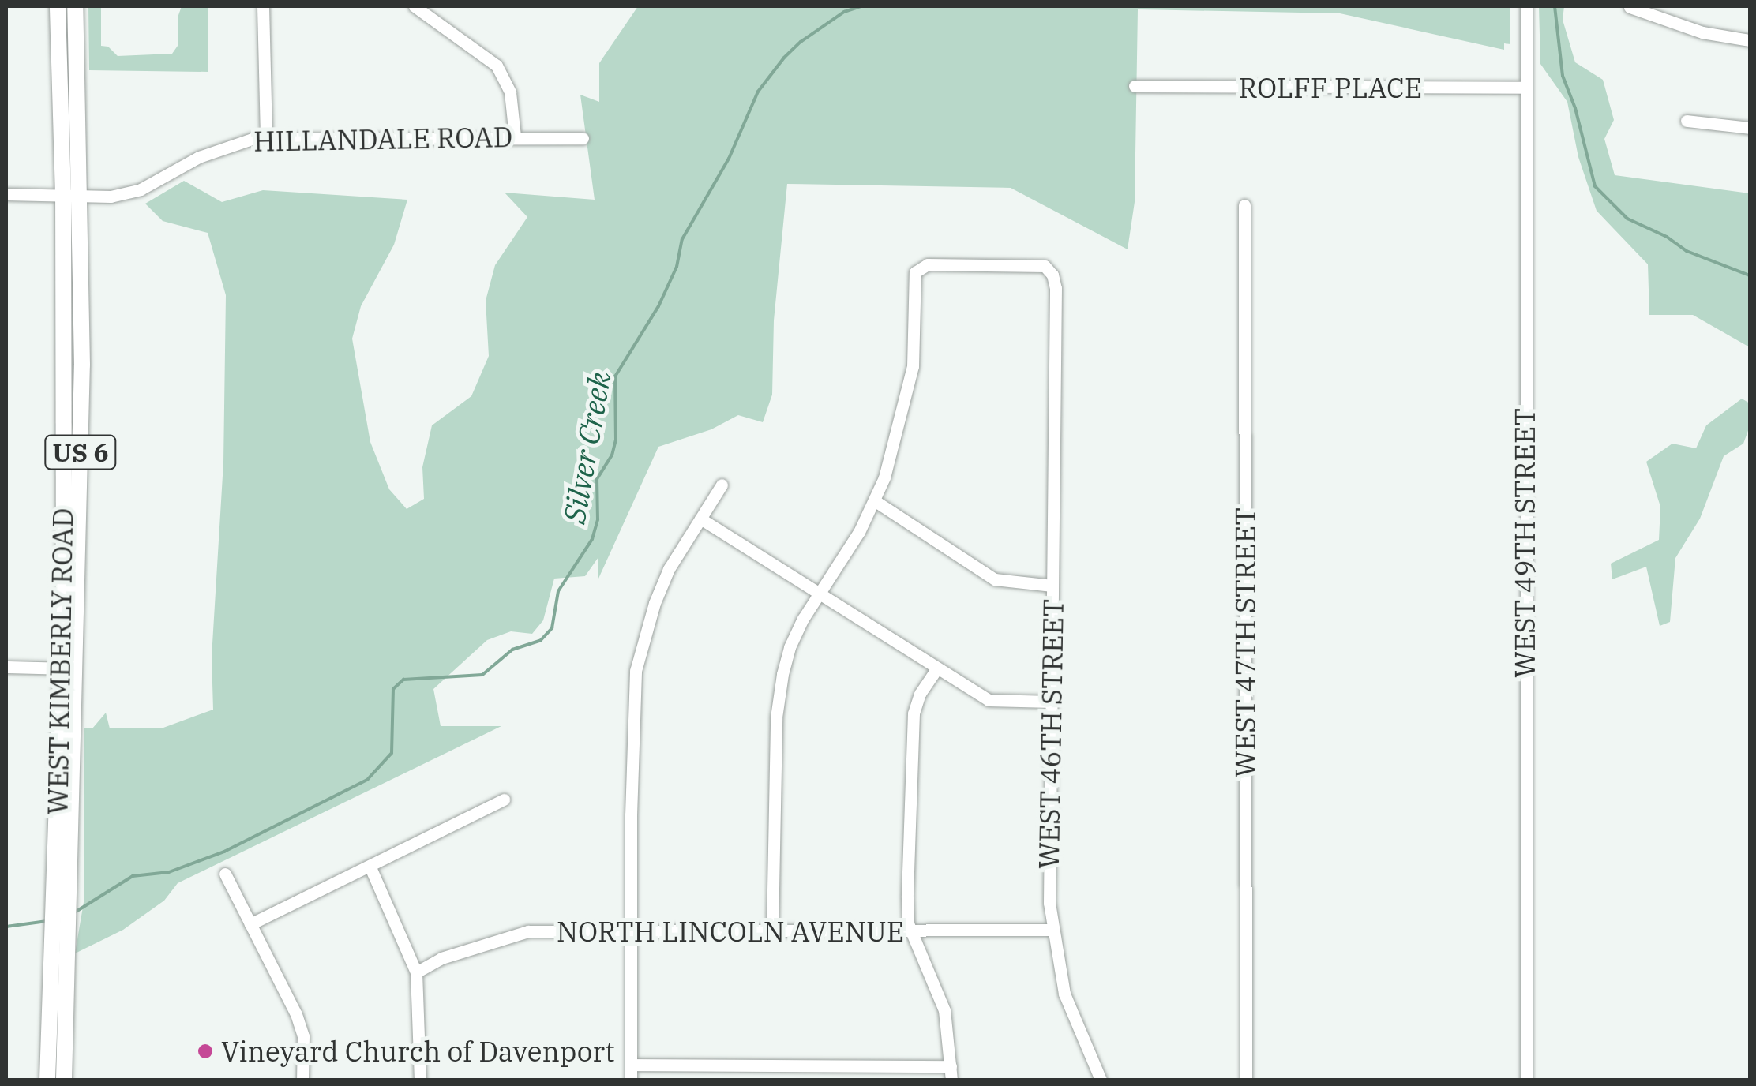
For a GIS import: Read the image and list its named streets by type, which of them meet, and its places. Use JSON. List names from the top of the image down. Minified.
{"streets":{"main road":["US 6","WEST KIMBERLY ROAD"],"street":["ROLFF PLACE","HILLANDALE ROAD","WEST 49TH STREET","WEST 47TH STREET","WEST 46TH STREET","NORTH LINCOLN AVENUE"]},"crossings":[["ROLFF PLACE","WEST 49TH STREET"],["HILLANDALE ROAD","WEST KIMBERLY ROAD"],["WEST 46TH STREET","NORTH LINCOLN AVENUE"]],"water":["Silver Creek"],"places":["Vineyard Church of Davenport"]}
